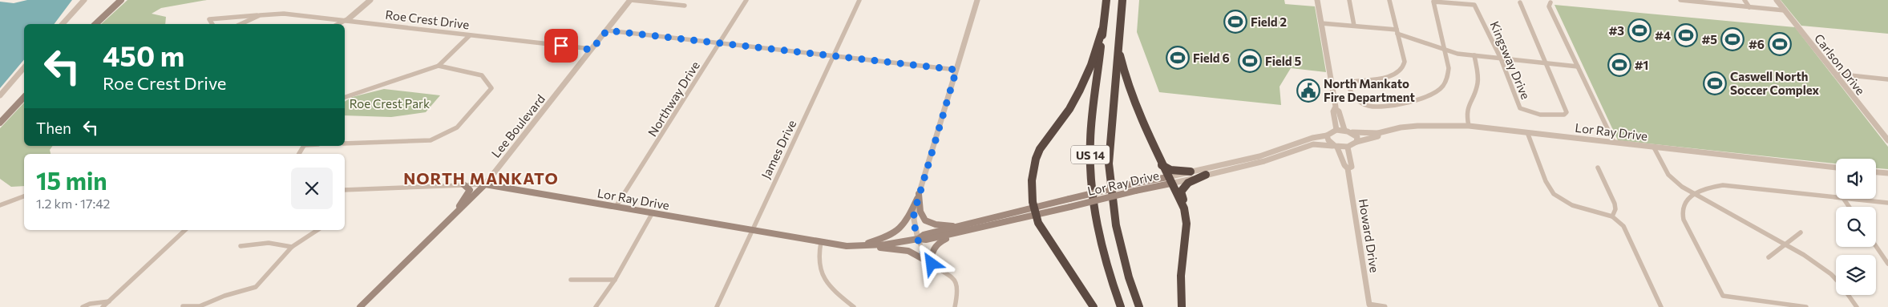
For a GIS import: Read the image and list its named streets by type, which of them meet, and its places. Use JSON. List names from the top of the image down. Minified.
{"streets":{"highway":["US 14"],"main road":["Lee Boulevard","Lor Ray Drive"],"street":["Roe Crest Drive","Kingsway Drive","Carlson Drive","Northway Drive","James Drive","Howard Drive"]},"crossings":[["Roe Crest Drive","Lee Boulevard"],["Northway Drive","Lor Ray Drive"],["Lee Boulevard","Lor Ray Drive"],["Lor Ray Drive","James Drive"],["Lor Ray Drive","Howard Drive"]],"districts":["NORTH MANKATO"],"parks":["Roe Crest Park"],"places":{"sports":["Field 2","#3","#4","#5","#6","Field 6","Field 5","#1","Caswell North Soccer Complex"],"public building":["North Mankato Fire Department"]},"page":{"turn":["450 m","Roe Crest Drive"],"then":"Then","heading":["15 min","1.2 km · 17:42"]}}
